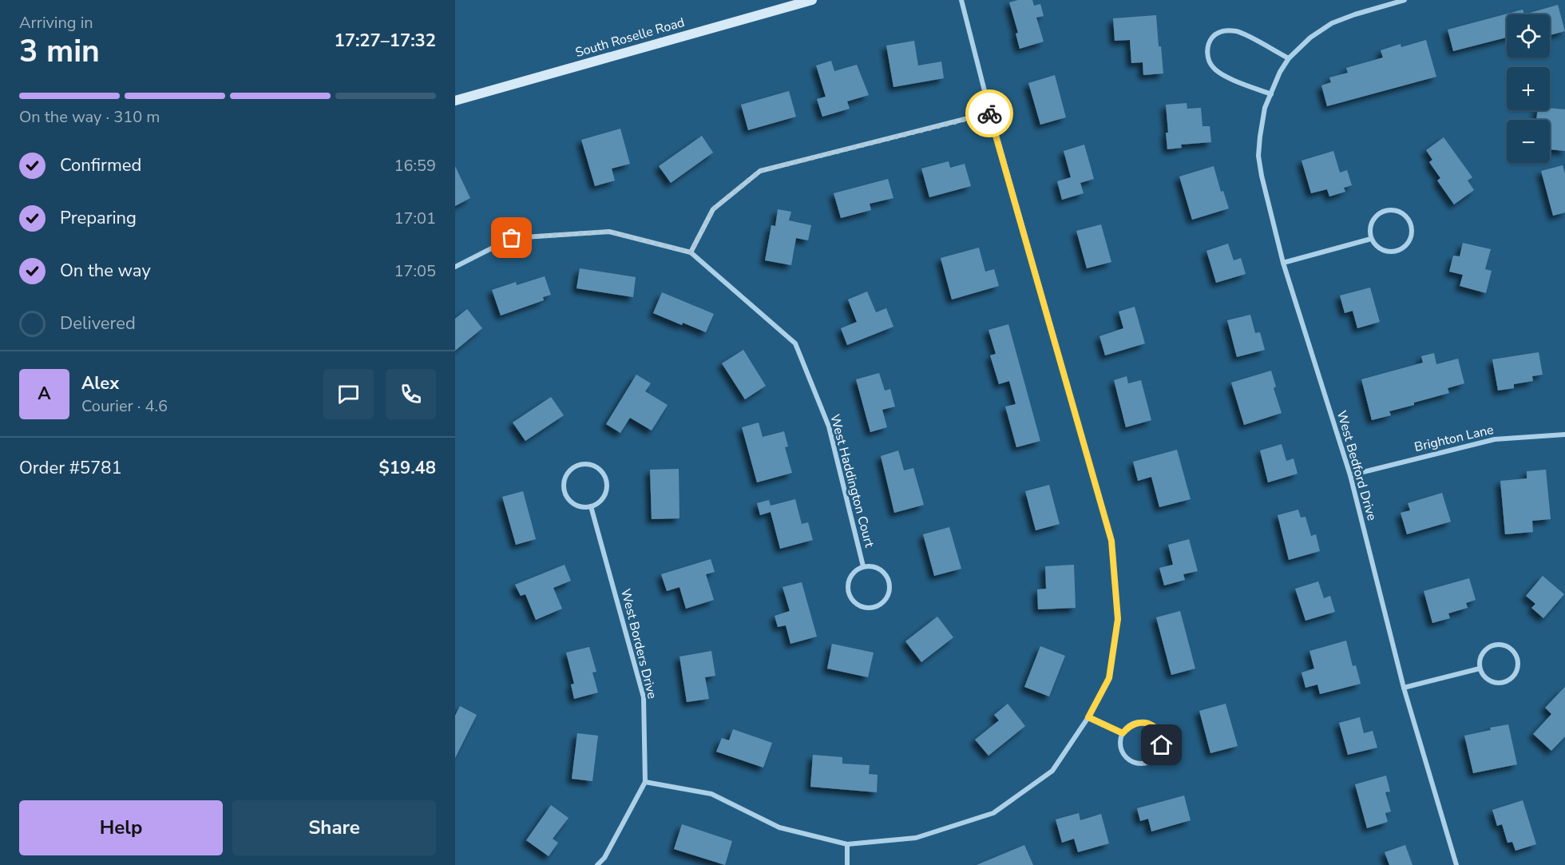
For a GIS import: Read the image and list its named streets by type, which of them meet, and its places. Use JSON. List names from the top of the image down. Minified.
{"streets":{"main road":["South Roselle Road"],"street":["Brighton Lane","West Bedford Drive","West Haddington Court","West Borders Drive"]},"crossings":[["Brighton Lane","West Bedford Drive"]],"page":{"heading":["3 min","Arriving in","17:27–17:32"],"panel":["Alex","Courier · 4.6","Order #5781","$19.48"],"map_buttons":["+","−"],"bar":"On the way · 310 m","list":[["Confirmed","16:59"],["Preparing","17:01"],["On the way","17:05"],"Delivered"],"round":"A","buttons":["Help","Share"]}}
